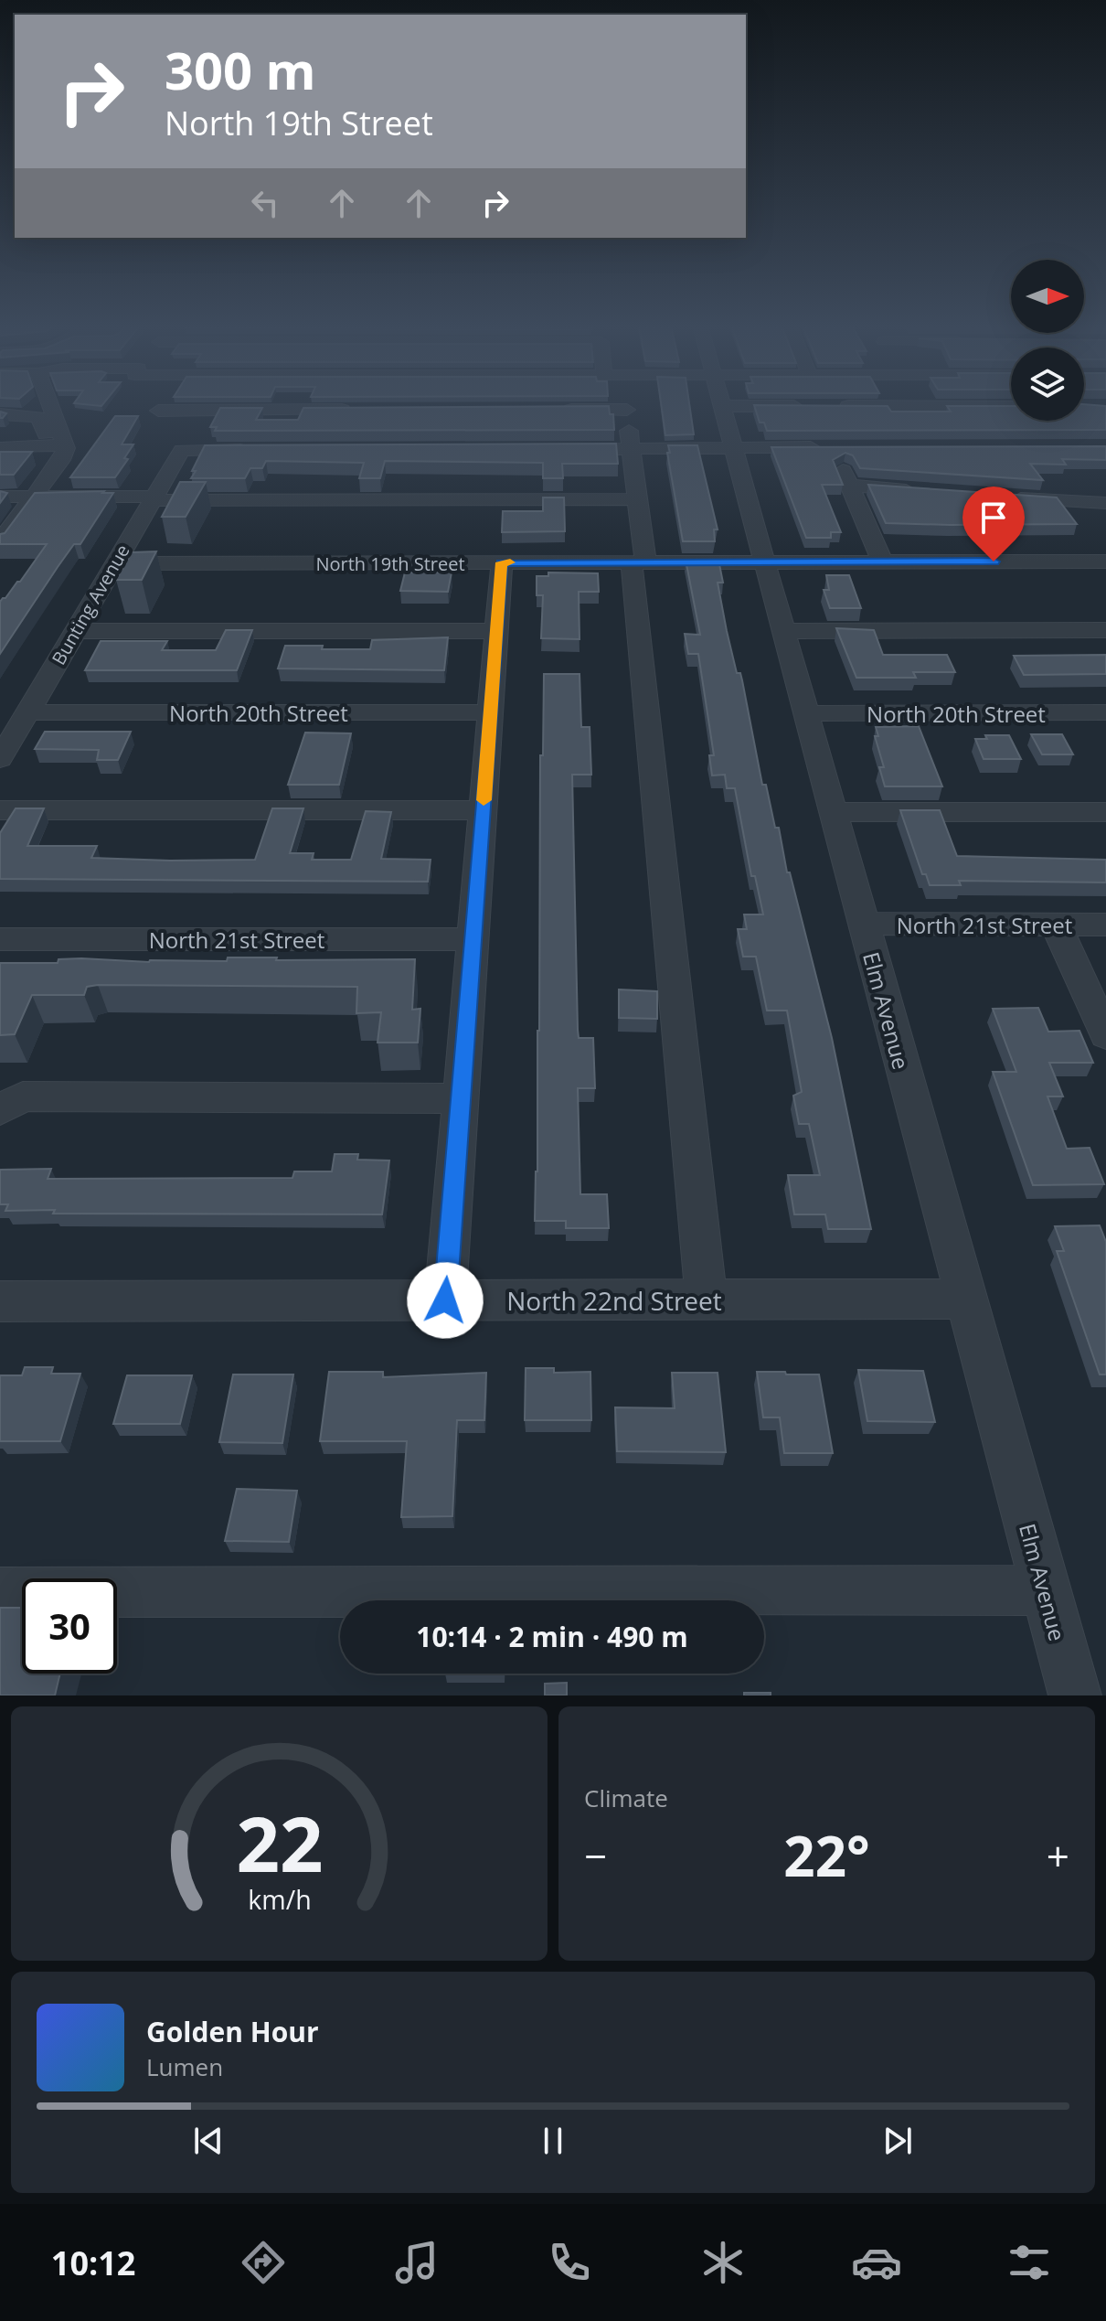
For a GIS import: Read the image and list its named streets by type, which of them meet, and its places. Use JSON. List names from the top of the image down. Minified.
{"streets":{"street":["North 19th Street","Bunting Avenue","North 20th Street","North 21st Street","Elm Avenue","North 22nd Street"]},"crossings":[["North 19th Street","Bunting Avenue"],["North 19th Street","Elm Avenue"],["Bunting Avenue","North 20th Street"],["North 20th Street","Elm Avenue"],["North 21st Street","Elm Avenue"],["Elm Avenue","North 22nd Street"]],"north":"right","page":{"turn":["300 m","North 19th Street"],"limit":"30","trip":"10:14 · 2 min · 490 m","tile":"Climate","heat":["−","22°","+"],"song":["Golden Hour","Lumen"],"tabs":"10:12","gauge":["22","km/h"]}}
